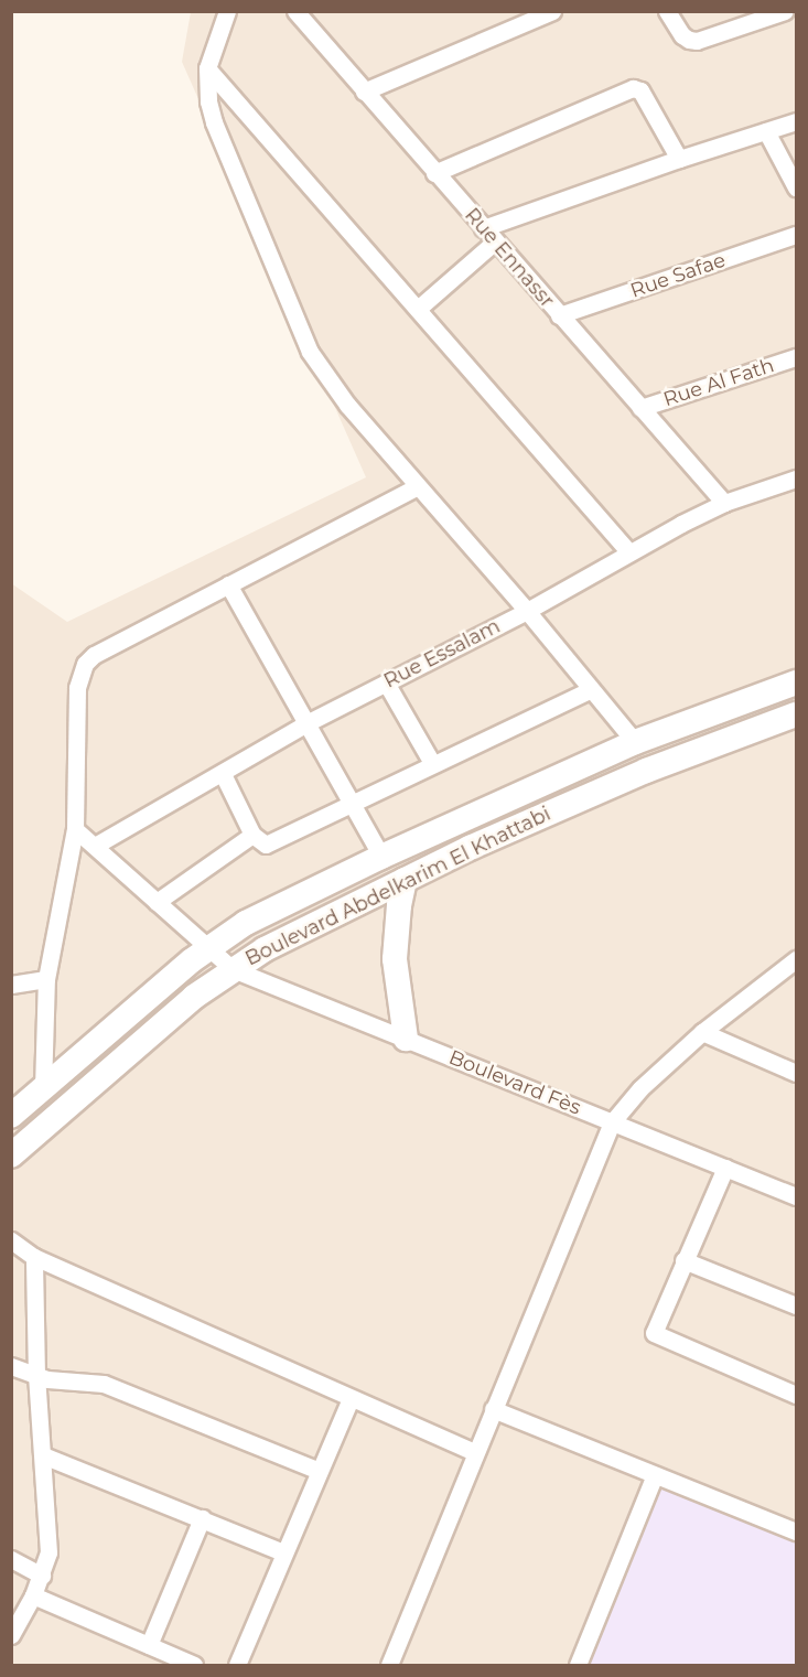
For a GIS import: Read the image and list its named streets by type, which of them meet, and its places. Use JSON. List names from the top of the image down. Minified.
{"streets":{"street":["Rue Ennassr","Rue Safae","Rue Al Fath","Rue Essalam","Boulevard Abdelkarim El Khattabi","Boulevard Fès"]},"crossings":[["Rue Ennassr","Rue Safae"],["Rue Ennassr","Rue Al Fath"],["Rue Ennassr","Rue Essalam"],["Rue Essalam","Boulevard Fès"],["Boulevard Abdelkarim El Khattabi","Boulevard Fès"]]}
